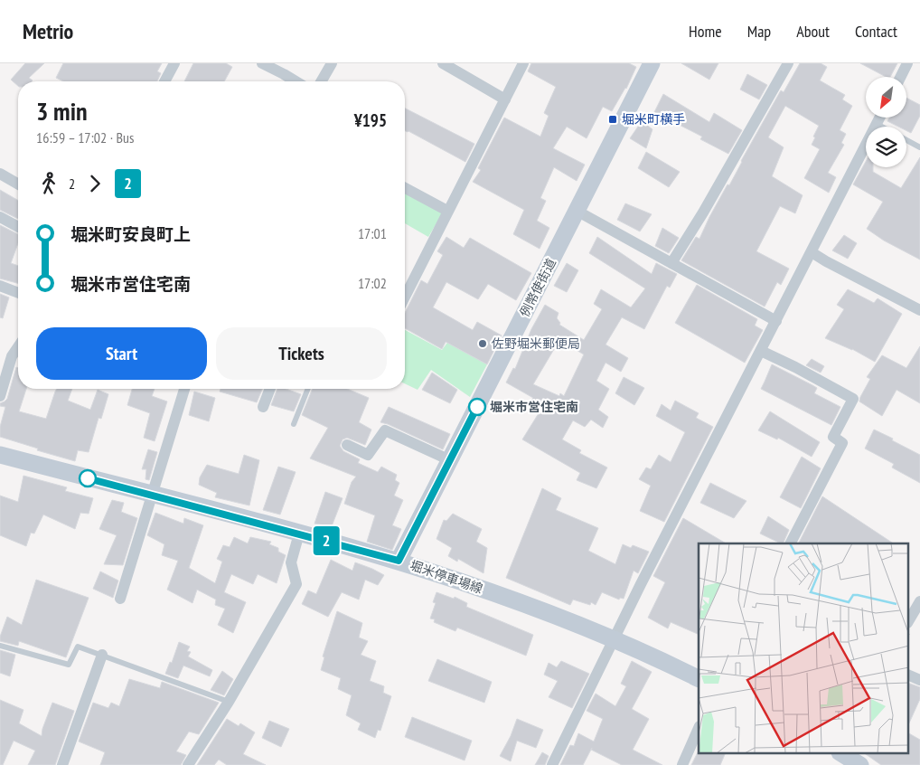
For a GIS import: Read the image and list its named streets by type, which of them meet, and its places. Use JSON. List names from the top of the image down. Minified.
{"streets":{"main road":["例幣使街道","堀米停車場線"]},"crossings":[["例幣使街道","堀米停車場線"]],"places":{"transit":["堀米町横手"],"other":["佐野堀米郵便局","堀米市営住宅南"]},"lines":["bus line 2"],"north":"bottom left","page":{"header":"Metrio","nav":["Home","Map","About","Contact"],"on_map":"2","heading":["3 min","16:59 – 17:02 · Bus","¥195"],"legs":["2","2"],"list":[{"name":"堀米町安良町上","value":"17:01"},{"name":"堀米市営住宅南","value":"17:02"}],"buttons":["Start","Tickets"]}}
